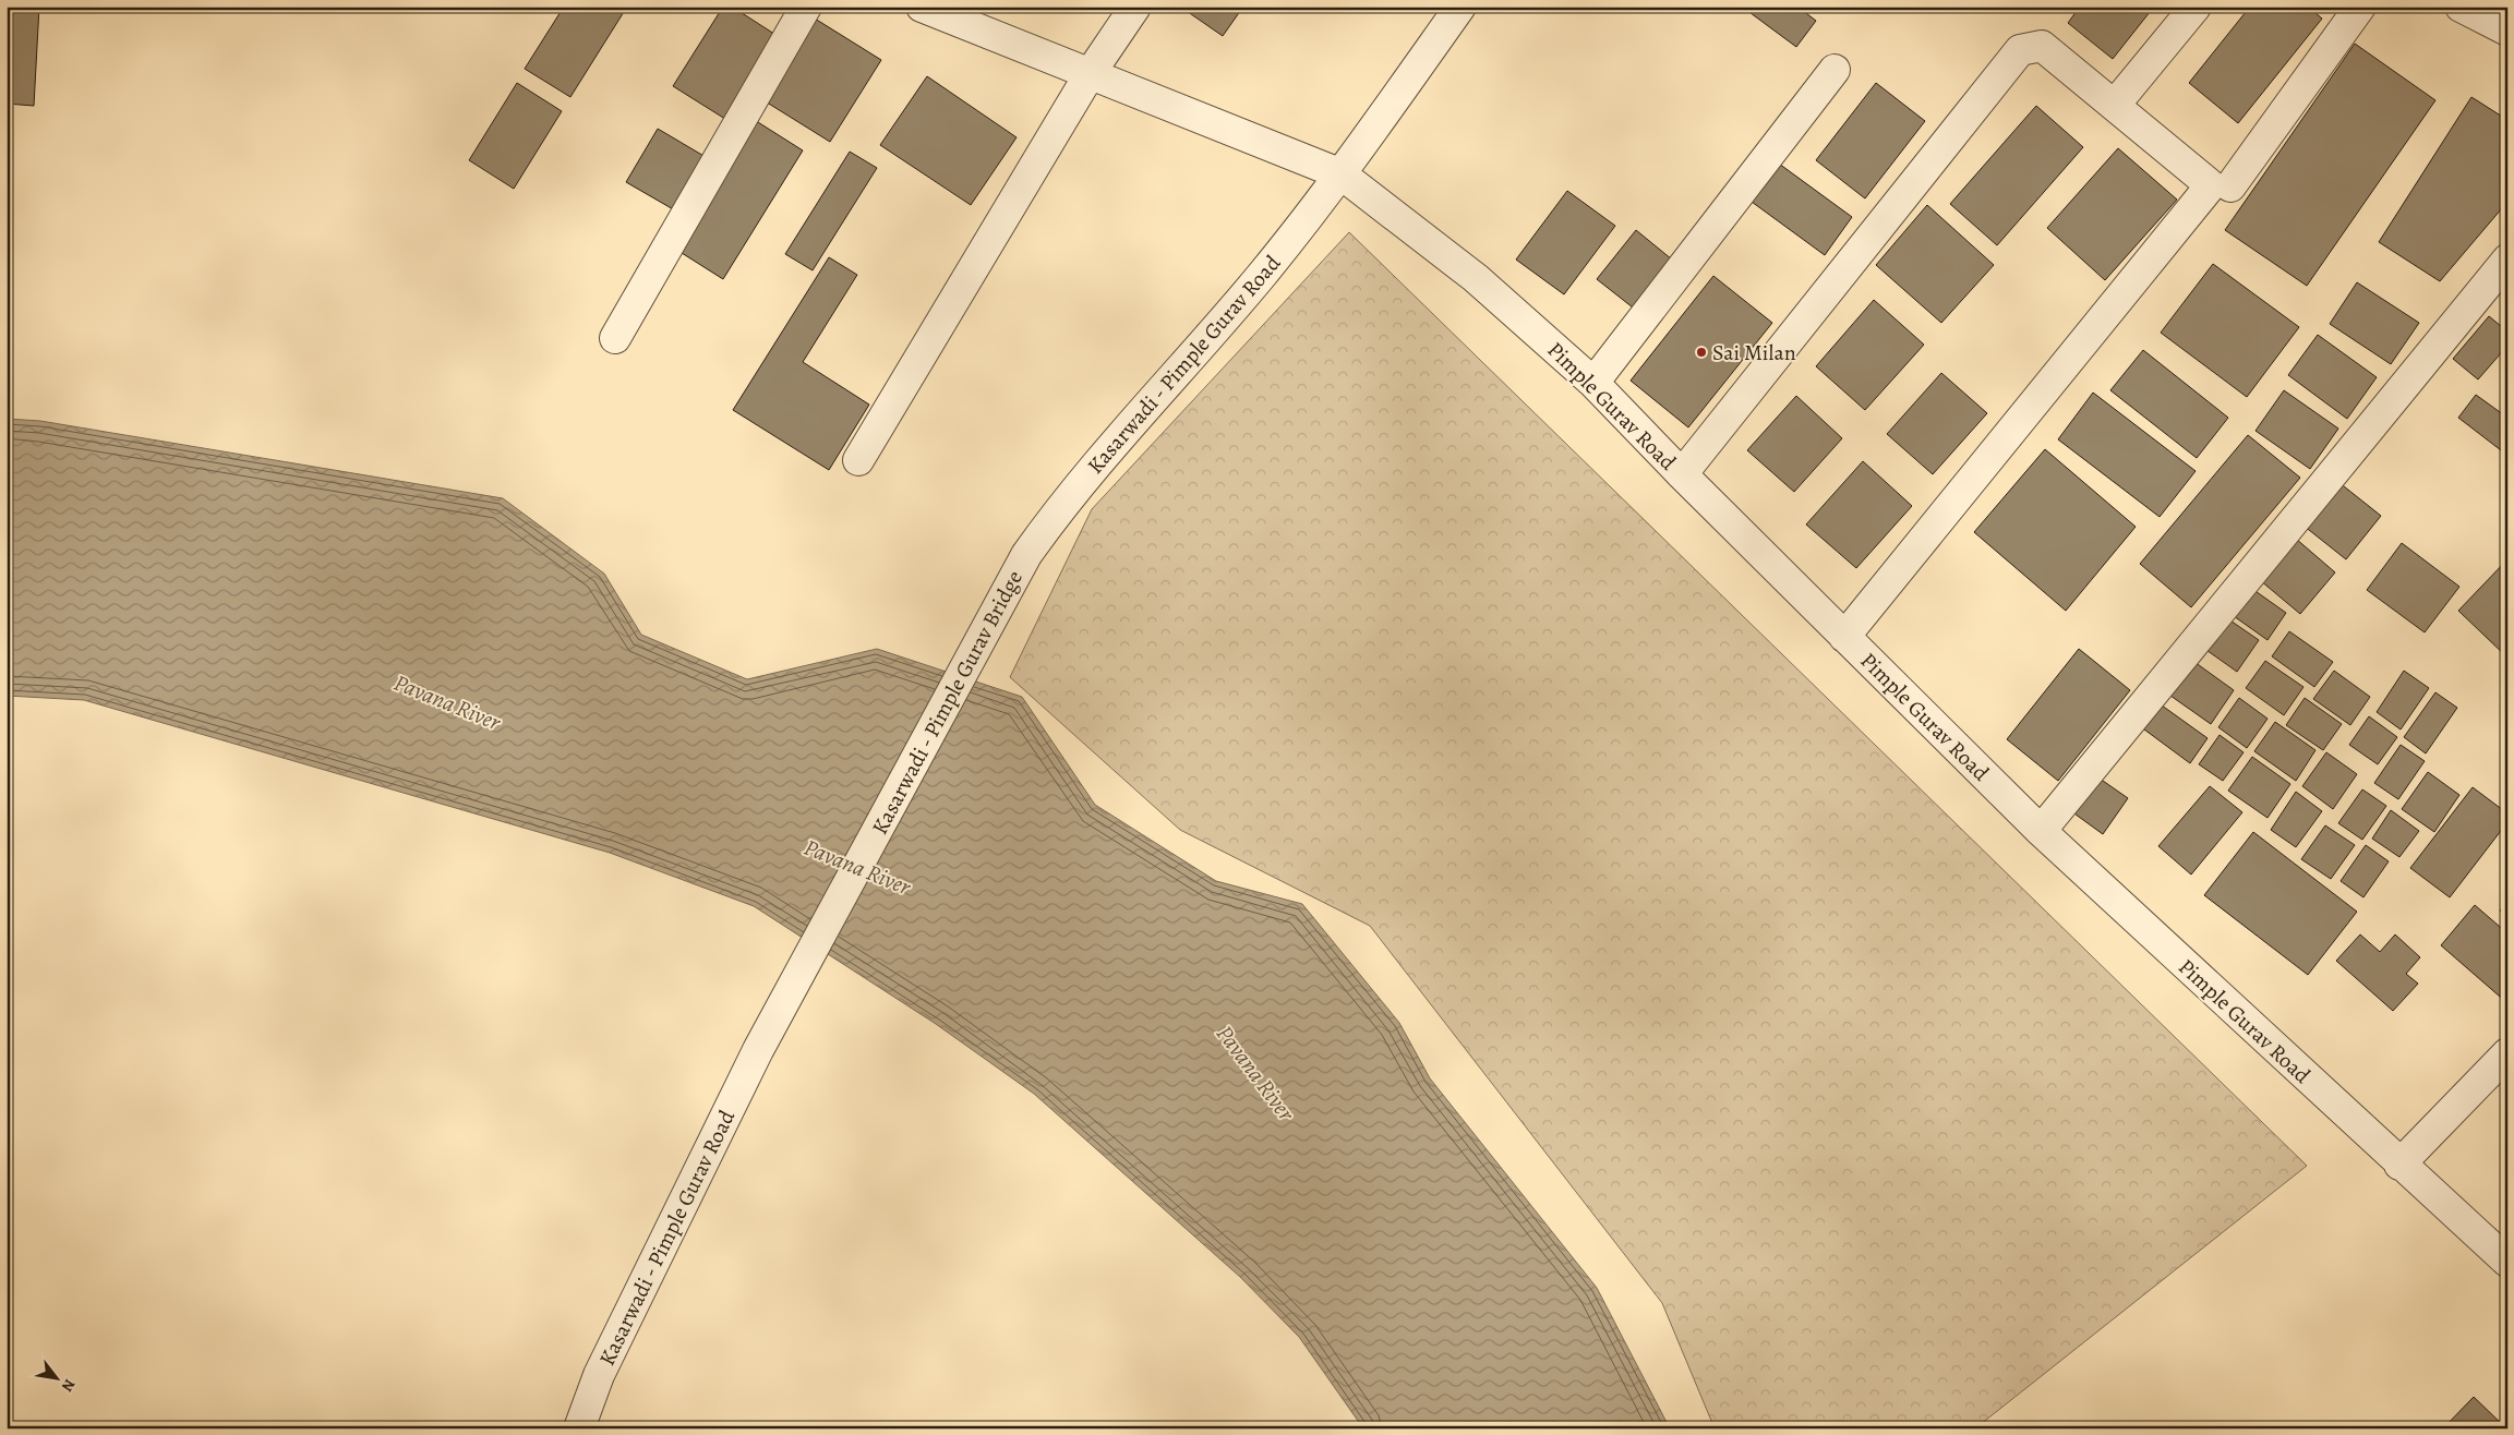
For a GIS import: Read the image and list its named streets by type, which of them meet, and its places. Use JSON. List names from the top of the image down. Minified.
{"streets":{"street":["Kasarwadi - Pimple Gurav Road","Pimple Gurav Road","Kasarwadi - Pimple Gurav Bridge"]},"crossings":[["Kasarwadi - Pimple Gurav Road","Pimple Gurav Road"],["Kasarwadi - Pimple Gurav Road","Kasarwadi - Pimple Gurav Bridge"]],"water":["Pavana River"],"places":["Sai Milan"],"north":"bottom right"}
